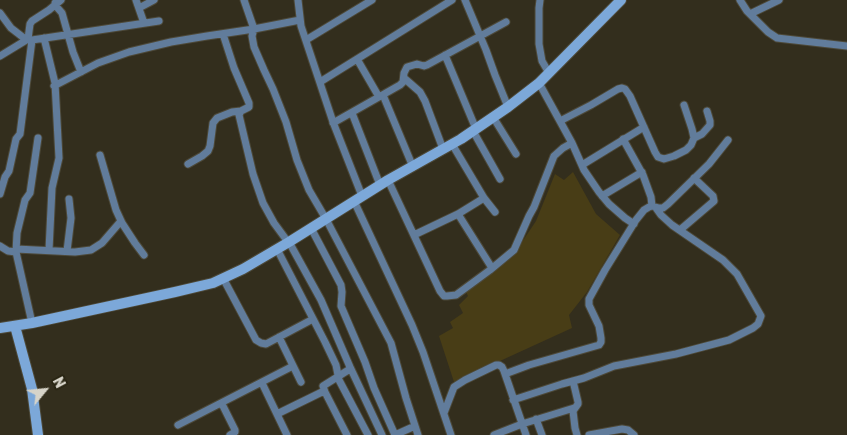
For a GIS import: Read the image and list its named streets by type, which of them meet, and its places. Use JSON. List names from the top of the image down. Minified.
{"north":"top right"}
